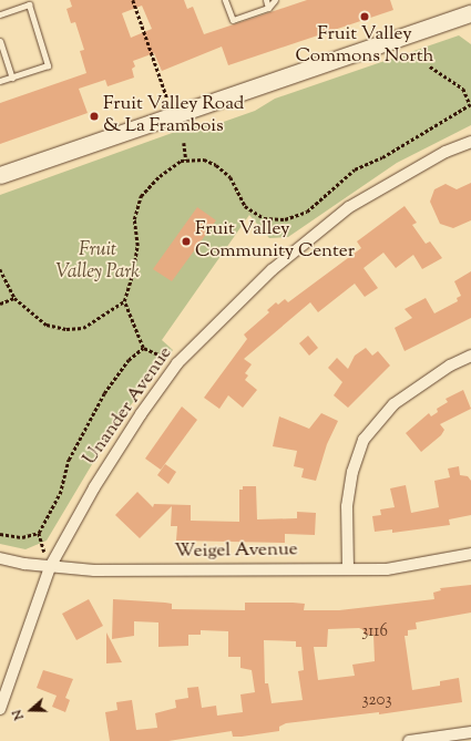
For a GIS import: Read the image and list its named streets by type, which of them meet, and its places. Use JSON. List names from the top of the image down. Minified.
{"streets":{"street":["Unander Avenue","Weigel Avenue"]},"crossings":[["Unander Avenue","Weigel Avenue"]],"parks":["Fruit Valley Park"],"places":["Fruit Valley Commons North","Fruit Valley Road & La Frambois","Fruit Valley Community Center"],"house_numbers":["3116","3203"],"north":"left"}
